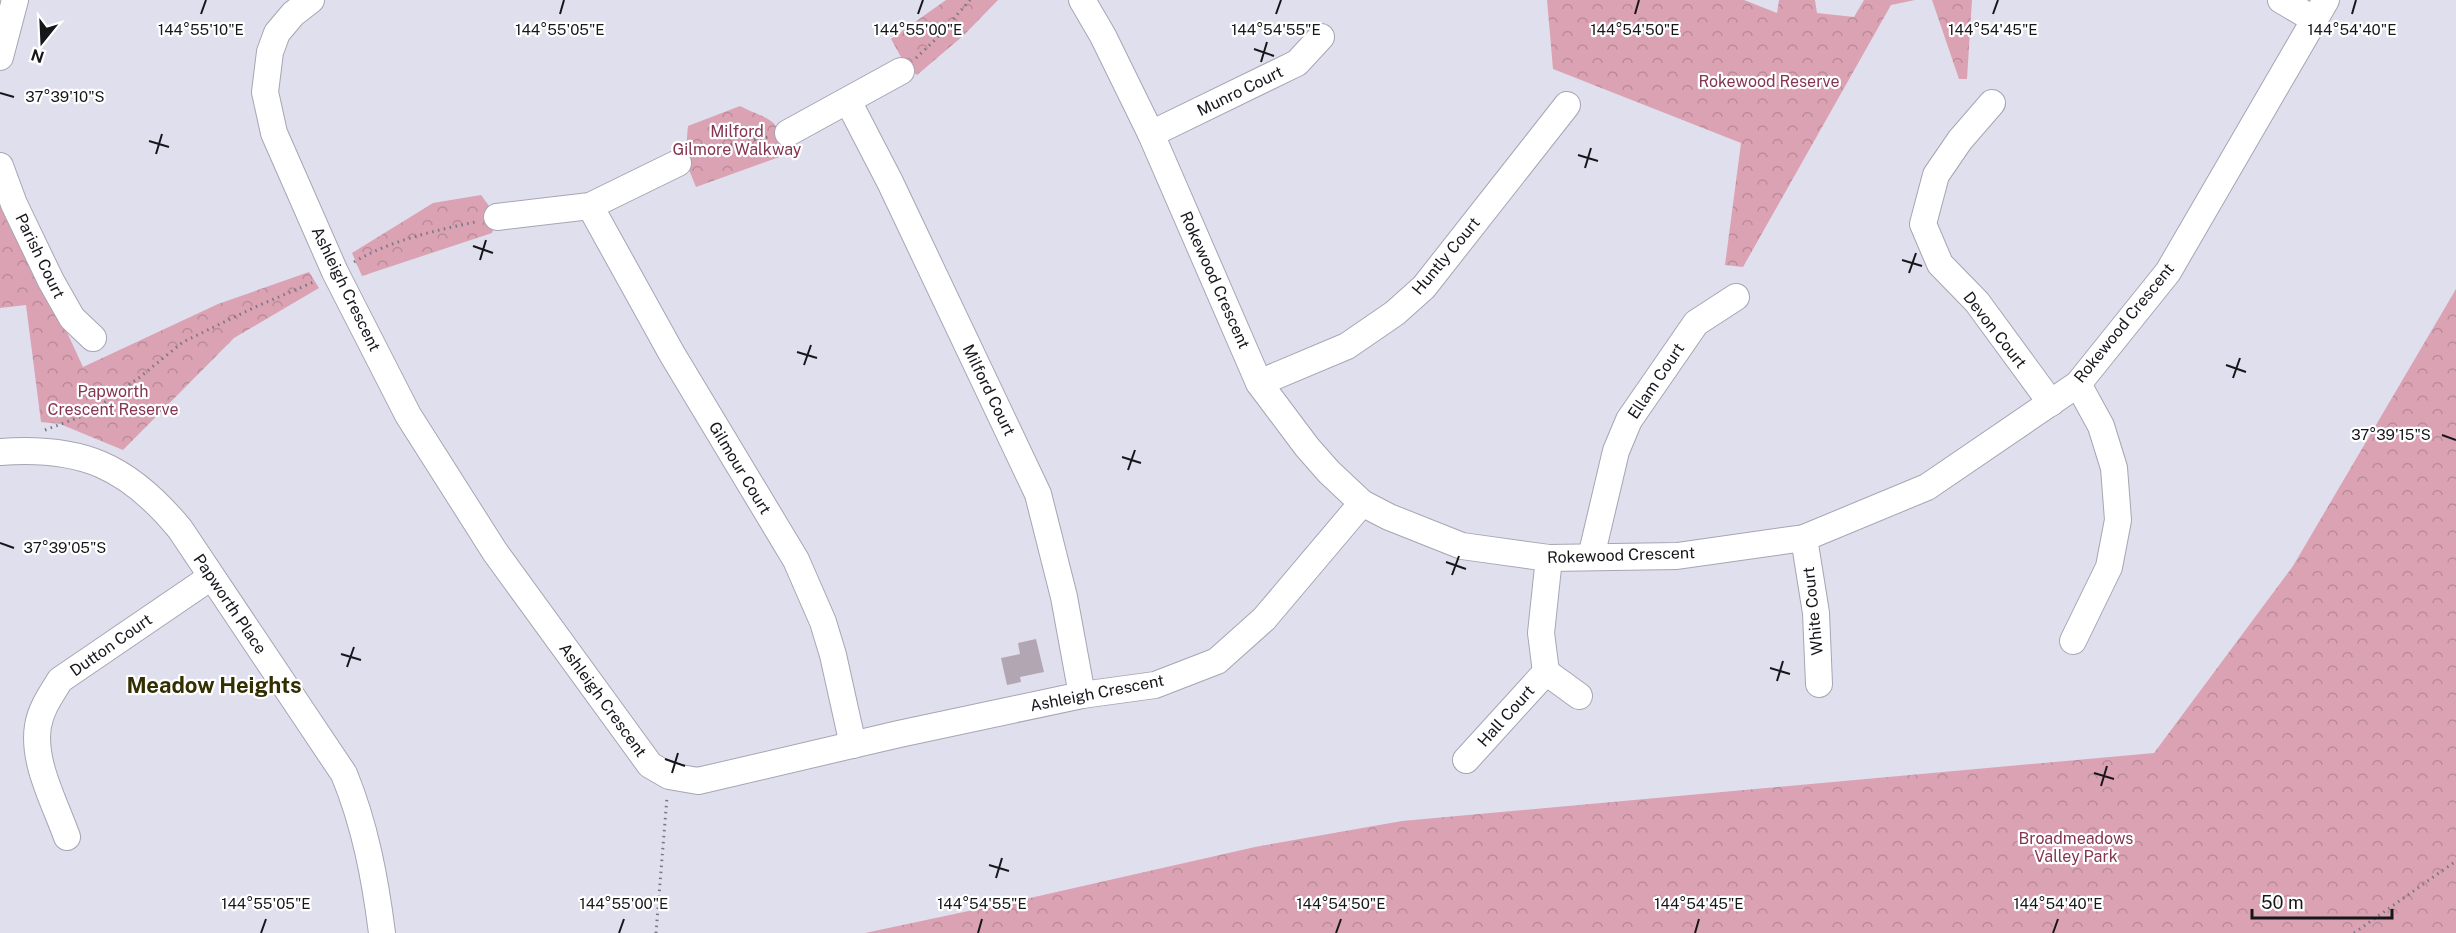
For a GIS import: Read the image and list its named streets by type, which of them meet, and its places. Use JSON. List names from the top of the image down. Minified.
{"streets":{"street":["Munro Court","Parish Court","Huntly Court","Rokewood Crescent","Ashleigh Crescent","Devon Court","Ellam Court","Milford Court","Gilmour Court","Papworth Place","White Court","Dutton Court","Hall Court"]},"crossings":[["Munro Court","Rokewood Crescent"],["Huntly Court","Rokewood Crescent"],["Rokewood Crescent","Ashleigh Crescent"],["Rokewood Crescent","Devon Court"],["Rokewood Crescent","Ellam Court"],["Rokewood Crescent","White Court"],["Rokewood Crescent","Hall Court"],["Ashleigh Crescent","Milford Court"],["Ashleigh Crescent","Gilmour Court"],["Papworth Place","Dutton Court"]],"districts":["Meadow Heights"],"parks":["Rokewood Reserve","Milford Gilmore Walkway","Papworth Crescent Reserve","Broadmeadows Valley Park"],"scale_bar":"50 m","north":"bottom","coordinates":["144°55'10\"E","144°55'05\"E","144°55'00\"E","144°54'55\"E","144°54'50\"E","144°54'45\"E","144°54'40\"E","37°39'10\"S","37°39'15\"S","37°39'05\"S"]}
